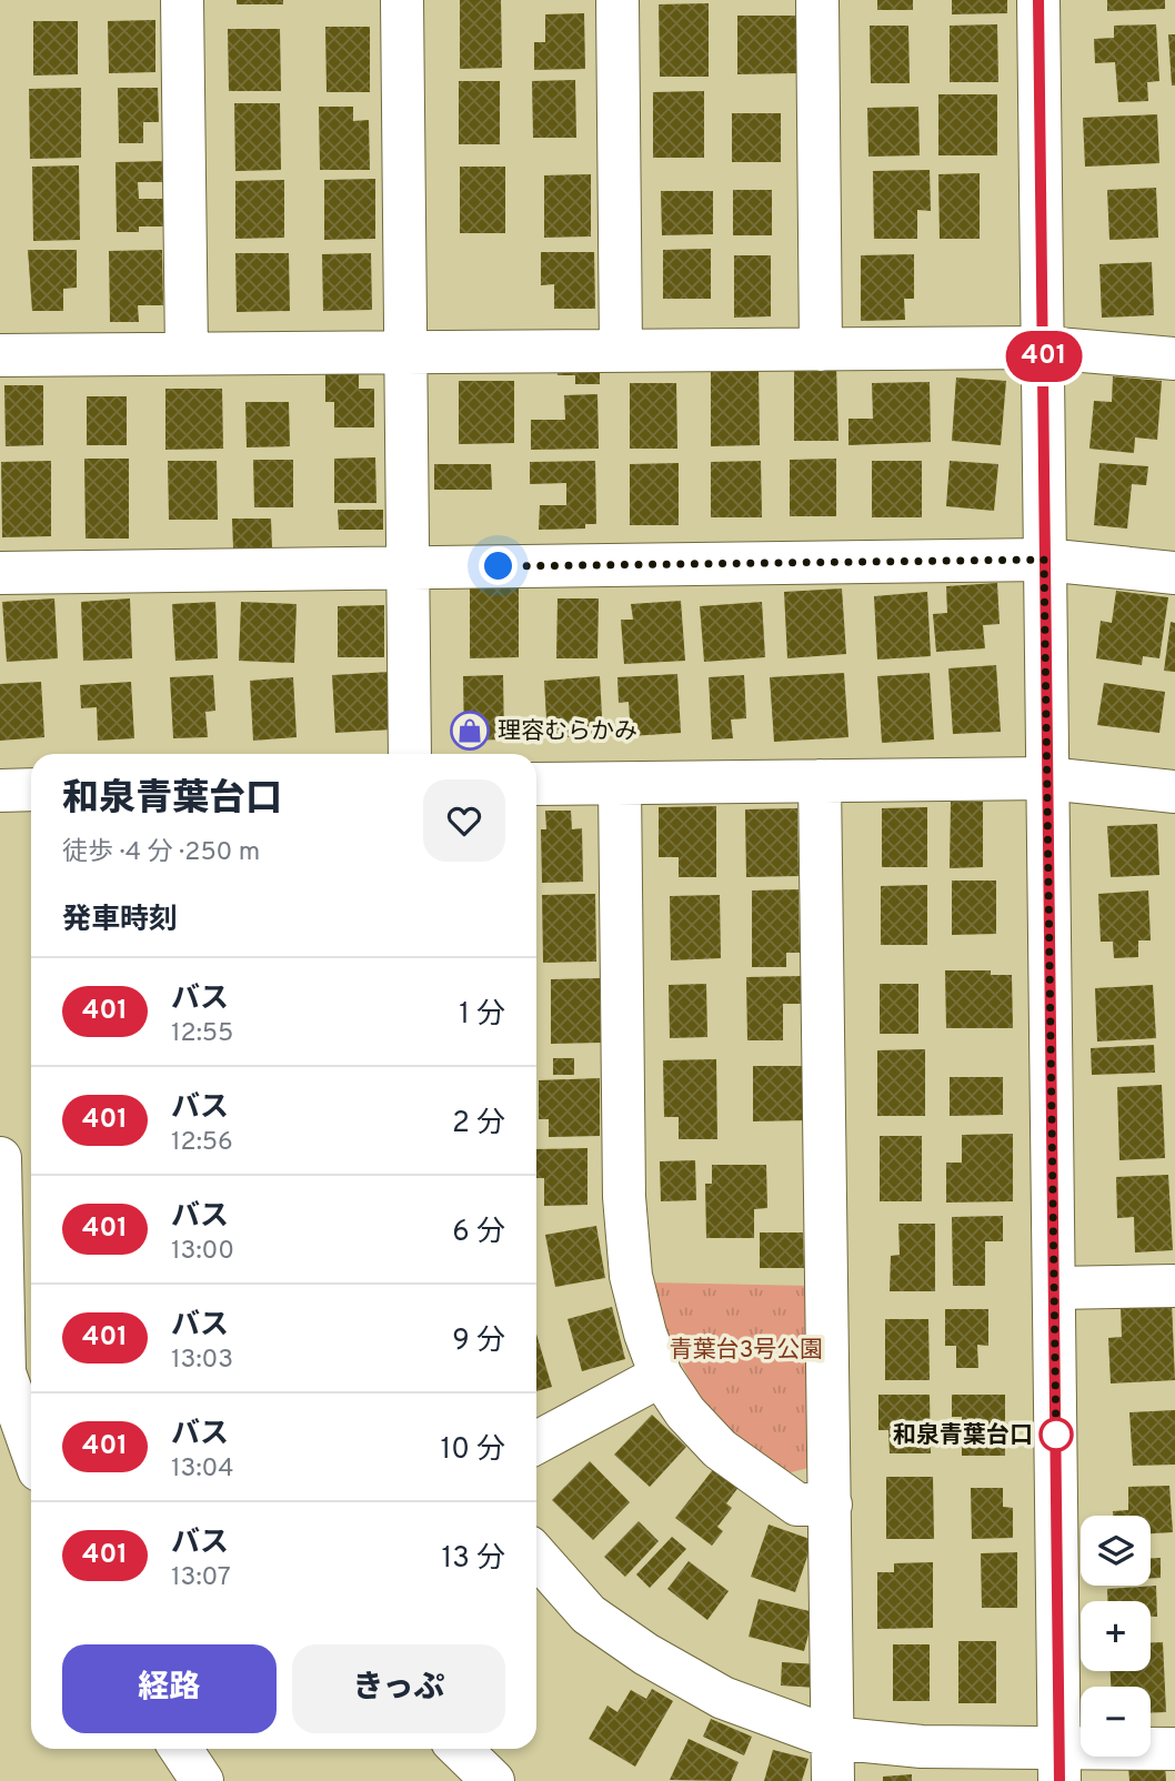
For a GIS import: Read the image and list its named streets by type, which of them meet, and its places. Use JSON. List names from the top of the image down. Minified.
{"parks":["青葉台3号公園"],"places":{"shop":["理容むらかみ"],"other":["和泉青葉台口"]},"lines":["bus line 401"],"page":{"on_map":"401","heading":[["和泉青葉台口","徒歩 · 4 分 · 250 m"],"発車時刻"],"list":[{"mark":"401","name":"バス","note":"12:55","value":"1 分"},{"mark":"401","name":"バス","note":"12:56","value":"2 分"},{"mark":"401","name":"バス","note":"13:00","value":"6 分"},{"mark":"401","name":"バス","note":"13:03","value":"9 分"},{"mark":"401","name":"バス","note":"13:04","value":"10 分"},{"mark":"401","name":"バス","note":"13:07","value":"13 分"}],"map_buttons":["+","−"],"buttons":["経路","きっぷ"]}}
